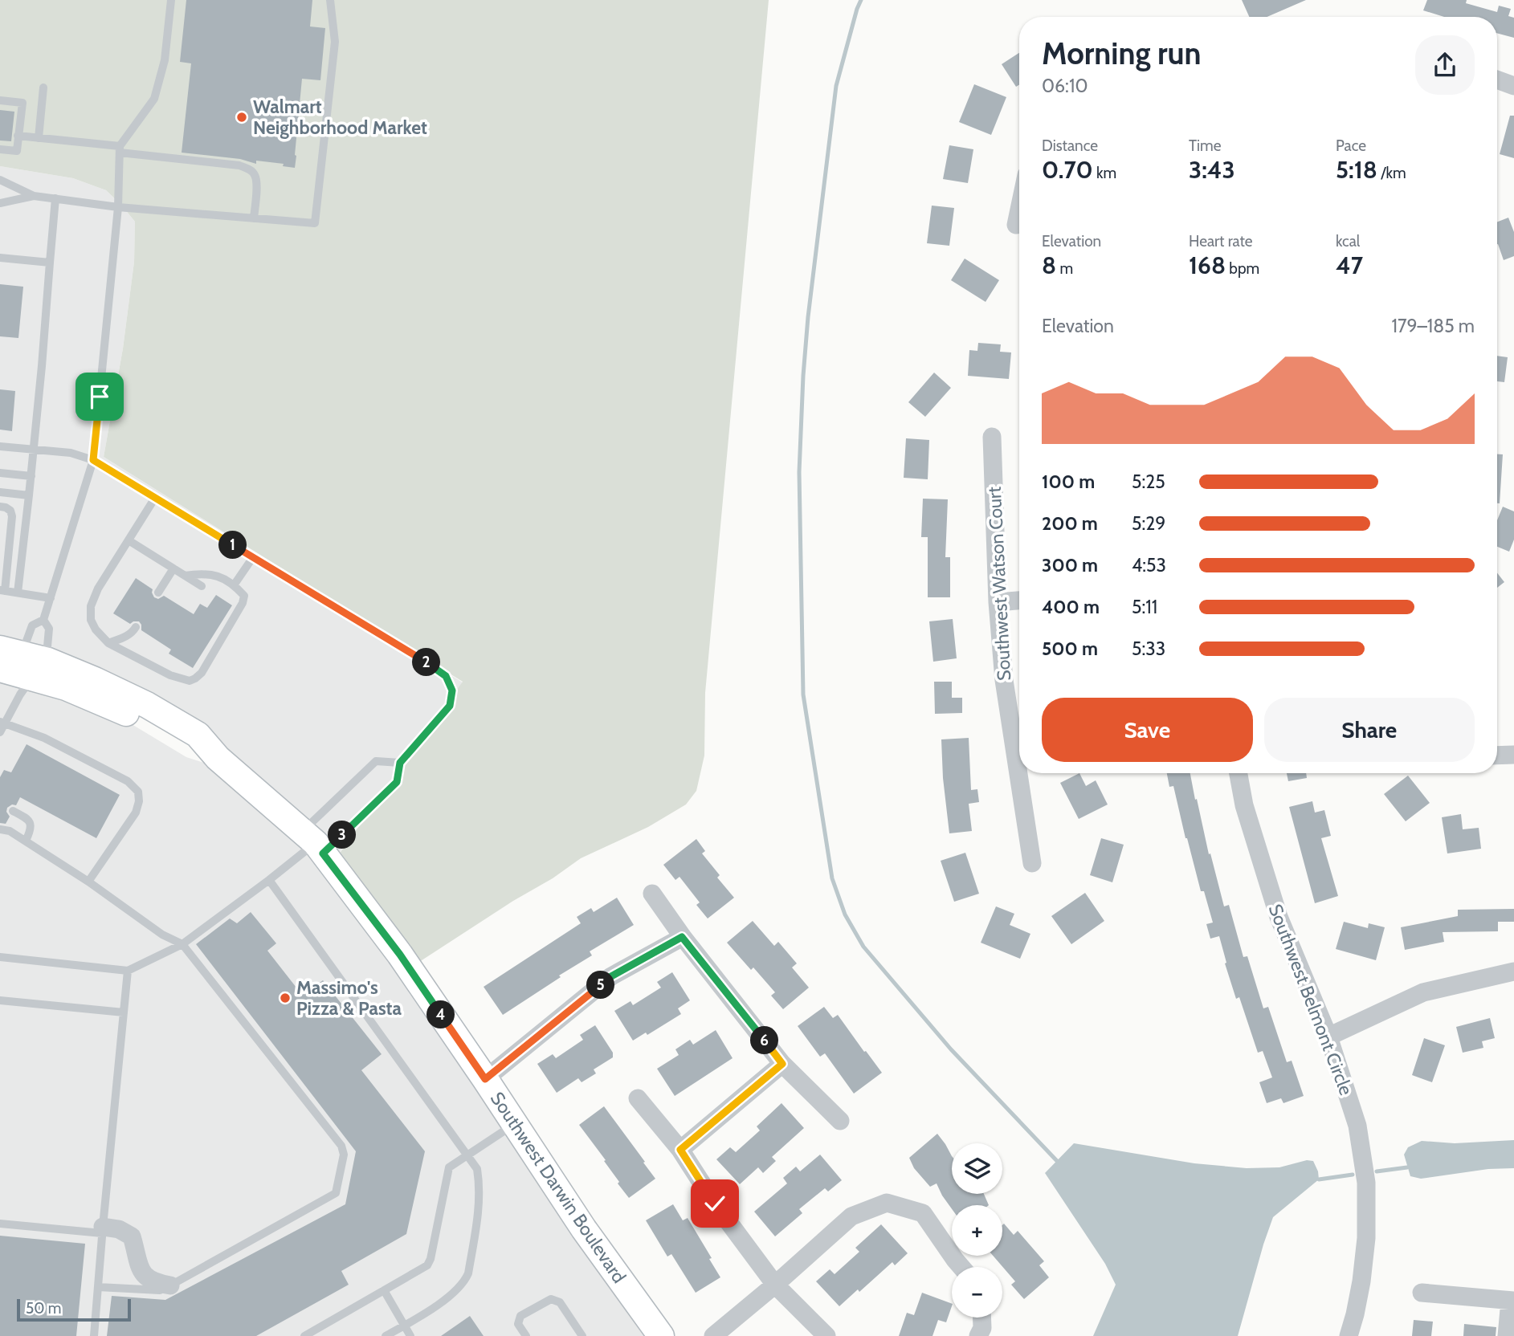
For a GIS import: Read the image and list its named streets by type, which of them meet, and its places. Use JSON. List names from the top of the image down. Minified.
{"streets":{"street":["Southwest Watson Court","Southwest Belmont Circle","Southwest Darwin Boulevard"]},"places":["Walmart Neighborhood Market","Massimo's Pizza & Pasta"],"scale_bar":"50 m","page":{"heading":["Morning run","06:10"],"stats":[["Distance","0.70 km"],["Time","3:43"],["Pace","5:18 /km"],["Elevation","8 m"],["Heart rate","168 bpm"],["kcal","47"]],"chart":["Elevation","179–185 m"],"list":[{"name":"100 m","note":"5:25"},{"name":"200 m","note":"5:29"},{"name":"300 m","note":"4:53"},{"name":"400 m","note":"5:11"},{"name":"500 m","note":"5:33"}],"pins":["1","2","3","5","4","6"],"buttons":["Save","Share"],"map_buttons":["+","−"],"scale":"50 m"}}
